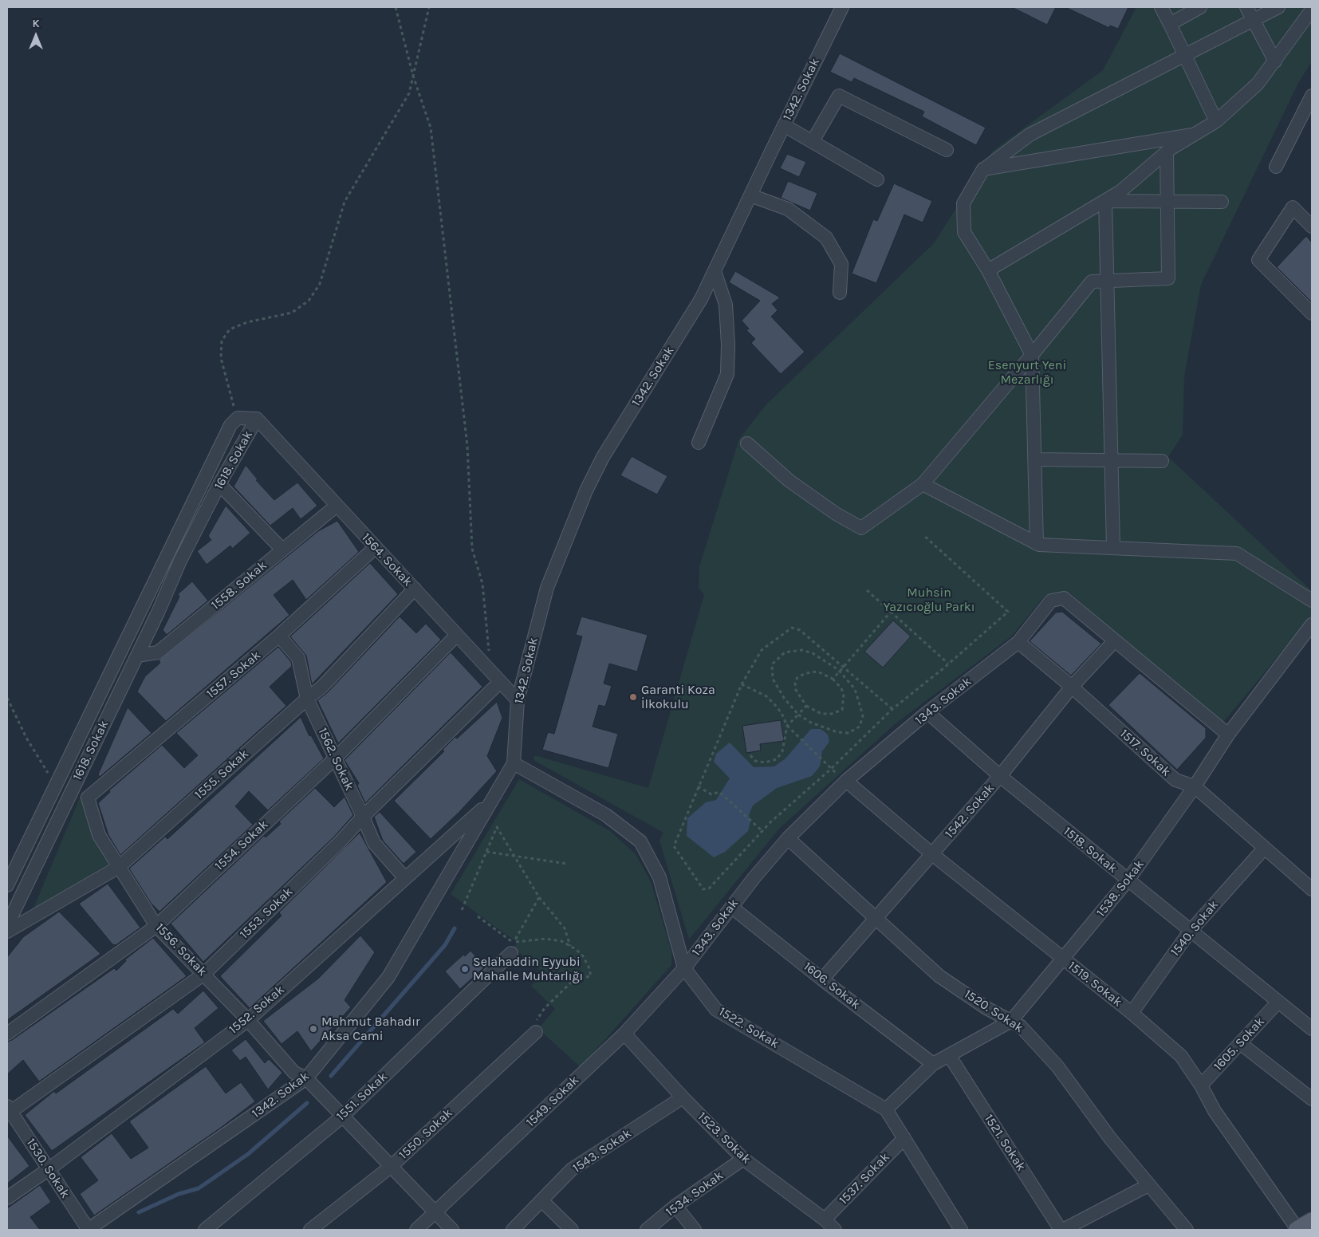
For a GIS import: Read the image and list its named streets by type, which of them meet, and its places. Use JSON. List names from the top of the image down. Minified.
{"streets":{"street":["1342. Sokak","1618. Sokak","1564. Sokak","1558. Sokak","1557. Sokak","1343. Sokak","1517. Sokak","1562. Sokak","1555. Sokak","1542. Sokak","1554. Sokak","1518. Sokak","1538. Sokak","1553. Sokak","1540. Sokak","1556. Sokak","1519. Sokak","1606. Sokak","1552. Sokak","1520. Sokak","1522. Sokak","1605. Sokak","1551. Sokak","1549. Sokak","1550. Sokak","1523. Sokak","1521. Sokak","1543. Sokak","1530. Sokak","1537. Sokak","1534. Sokak"]},"crossings":[["1342. Sokak","1564. Sokak"],["1342. Sokak","1556. Sokak"],["1342. Sokak","1552. Sokak"],["1342. Sokak","1522. Sokak"],["1342. Sokak","1530. Sokak"],["1618. Sokak","1564. Sokak"],["1618. Sokak","1558. Sokak"],["1564. Sokak","1558. Sokak"],["1564. Sokak","1557. Sokak"],["1564. Sokak","1555. Sokak"],["1564. Sokak","1554. Sokak"],["1564. Sokak","1553. Sokak"],["1557. Sokak","1562. Sokak"],["1557. Sokak","1556. Sokak"],["1343. Sokak","1517. Sokak"],["1343. Sokak","1542. Sokak"],["1343. Sokak","1518. Sokak"],["1343. Sokak","1538. Sokak"],["1343. Sokak","1519. Sokak"],["1343. Sokak","1606. Sokak"],["1343. Sokak","1520. Sokak"],["1343. Sokak","1522. Sokak"],["1343. Sokak","1549. Sokak"],["1517. Sokak","1542. Sokak"],["1517. Sokak","1538. Sokak"],["1517. Sokak","1540. Sokak"],["1562. Sokak","1555. Sokak"],["1562. Sokak","1554. Sokak"],["1562. Sokak","1553. Sokak"],["1562. Sokak","1552. Sokak"],["1555. Sokak","1556. Sokak"],["1542. Sokak","1518. Sokak"],["1542. Sokak","1519. Sokak"],["1542. Sokak","1606. Sokak"],["1542. Sokak","1520. Sokak"],["1554. Sokak","1556. Sokak"],["1518. Sokak","1538. Sokak"],["1518. Sokak","1540. Sokak"],["1518. Sokak","1605. Sokak"],["1538. Sokak","1519. Sokak"],["1538. Sokak","1606. Sokak"],["1538. Sokak","1520. Sokak"],["1538. Sokak","1522. Sokak"],["1538. Sokak","1521. Sokak"],["1553. Sokak","1556. Sokak"],["1553. Sokak","1530. Sokak"],["1540. Sokak","1519. Sokak"],["1556. Sokak","1552. Sokak"],["1556. Sokak","1551. Sokak"],["1556. Sokak","1549. Sokak"],["1556. Sokak","1550. Sokak"],["1519. Sokak","1605. Sokak"],["1552. Sokak","1530. Sokak"],["1522. Sokak","1549. Sokak"],["1522. Sokak","1537. Sokak"],["1549. Sokak","1523. Sokak"],["1523. Sokak","1543. Sokak"],["1523. Sokak","1537. Sokak"],["1523. Sokak","1534. Sokak"]],"parks":["Esenyurt Yeni Mezarlığı","Muhsin Yazıcıoğlu Parkı"],"places":["Garanti Koza İlkokulu","Selahaddin Eyyubi Mahalle Muhtarlığı","Mahmut Bahadır Aksa Cami"],"north":"top"}
